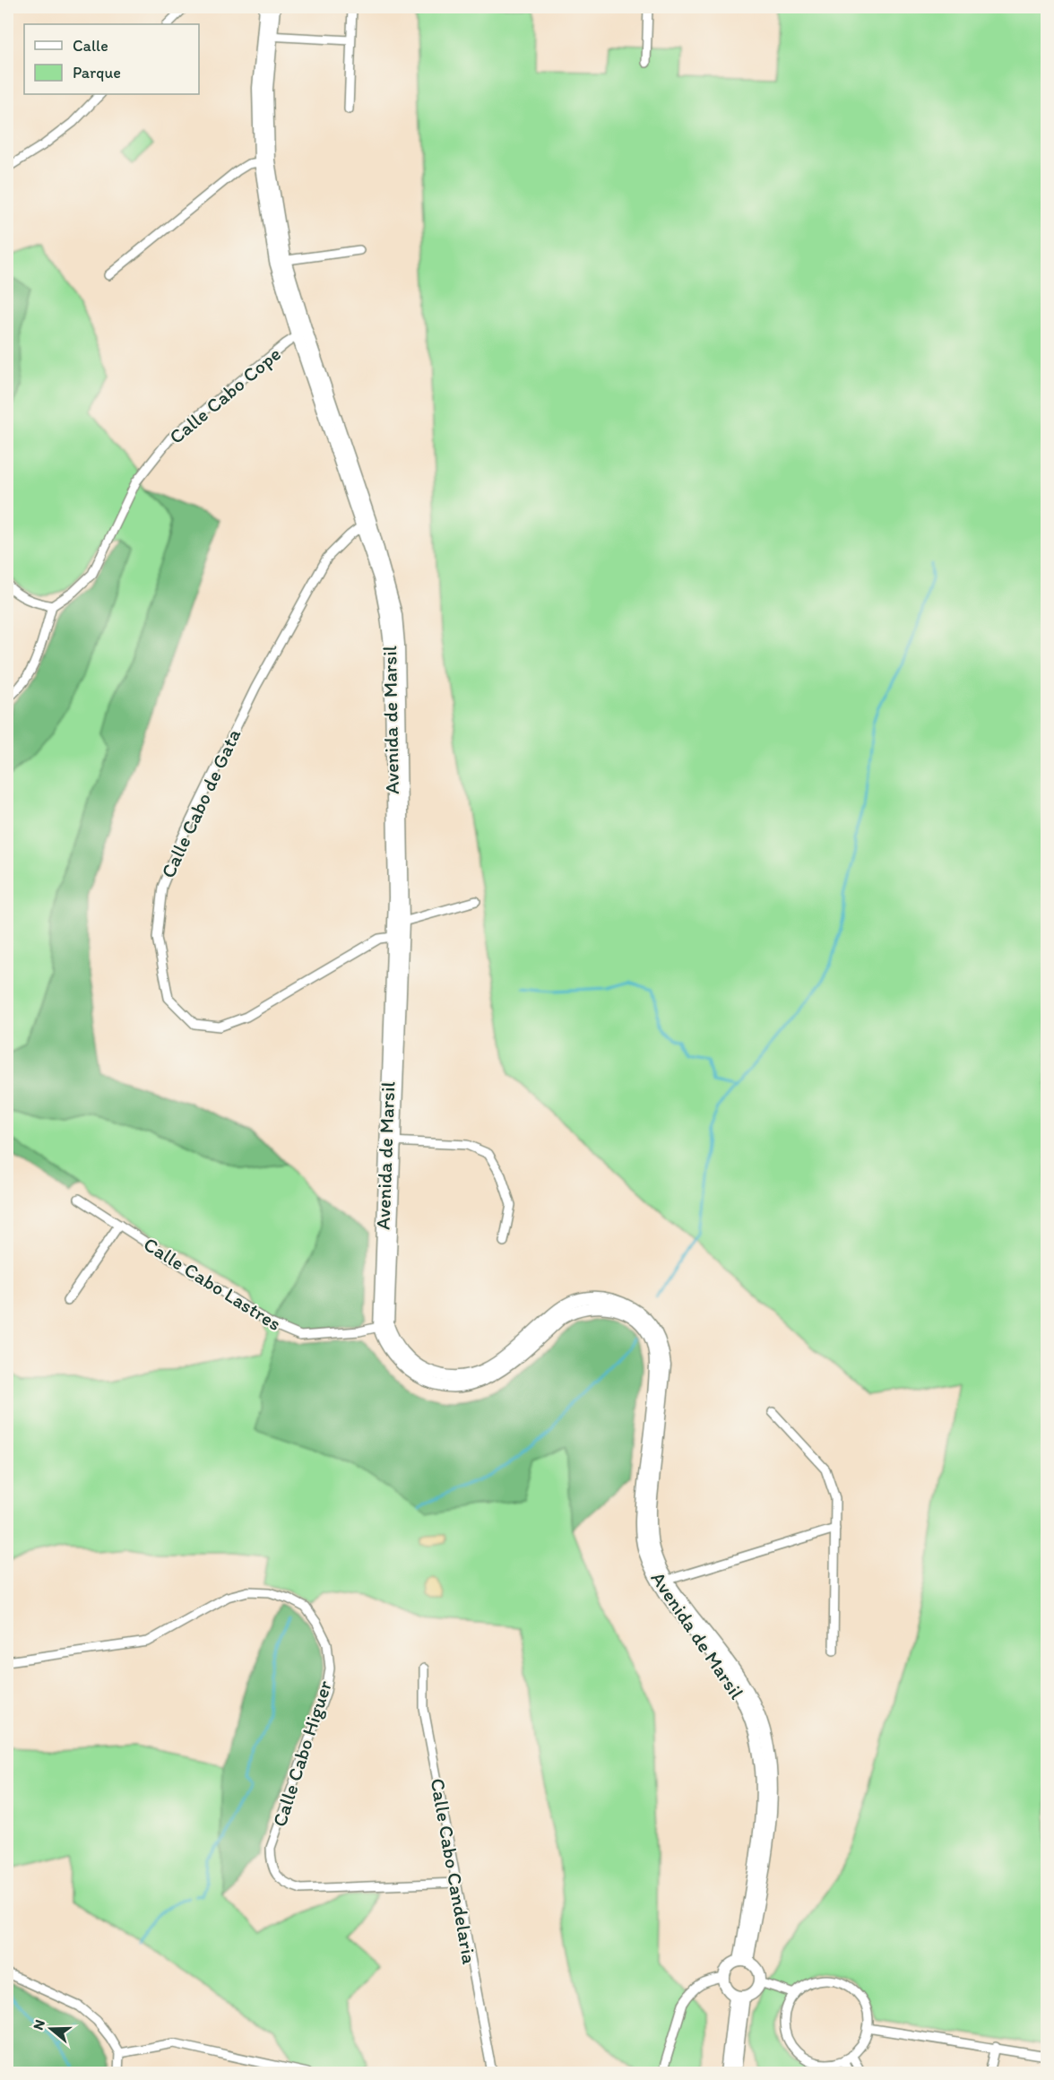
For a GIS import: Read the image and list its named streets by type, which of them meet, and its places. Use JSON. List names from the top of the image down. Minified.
{"streets":{"street":["Calle Cabo Cope","Avenida de Marsil","Calle Cabo de Gata","Calle Cabo Lastres","Calle Cabo Higuer","Calle Cabo Candelaria"]},"crossings":[["Calle Cabo Cope","Avenida de Marsil"],["Avenida de Marsil","Calle Cabo de Gata"],["Avenida de Marsil","Calle Cabo Lastres"],["Calle Cabo Higuer","Calle Cabo Candelaria"]],"legend":["Calle","Parque"],"north":"left"}
